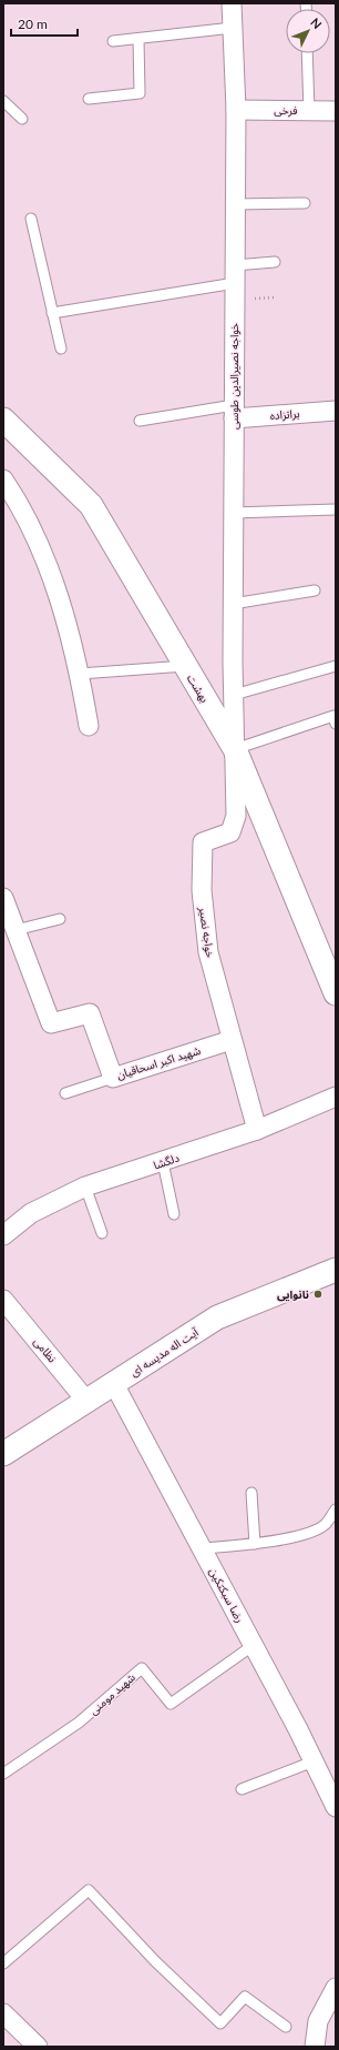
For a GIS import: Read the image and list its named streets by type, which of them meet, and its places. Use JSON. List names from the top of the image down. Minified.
{"streets":{"street":["فرخی","خواجه نصیرالدین طوسی","براتزاده","بهشت","خواجه نصیر","شهید اکبر اسحاقیان","دلگشا","نظامی","آیت اله مدیسه ای","رضا سبکتکین"],"lane":["شهید مومنی"]},"crossings":[["فرخی","خواجه نصیرالدین طوسی"],["خواجه نصیرالدین طوسی","براتزاده"],["خواجه نصیرالدین طوسی","بهشت"],["خواجه نصیرالدین طوسی","خواجه نصیر"],["بهشت","خواجه نصیر"],["خواجه نصیر","شهید اکبر اسحاقیان"],["خواجه نصیر","دلگشا"],["نظامی","آیت اله مدیسه ای"],["آیت اله مدیسه ای","رضا سبکتکین"],["رضا سبکتکین","شهید مومنی"]],"places":["نانوایی"],"scale_bar":"20 m","north":"top right"}
